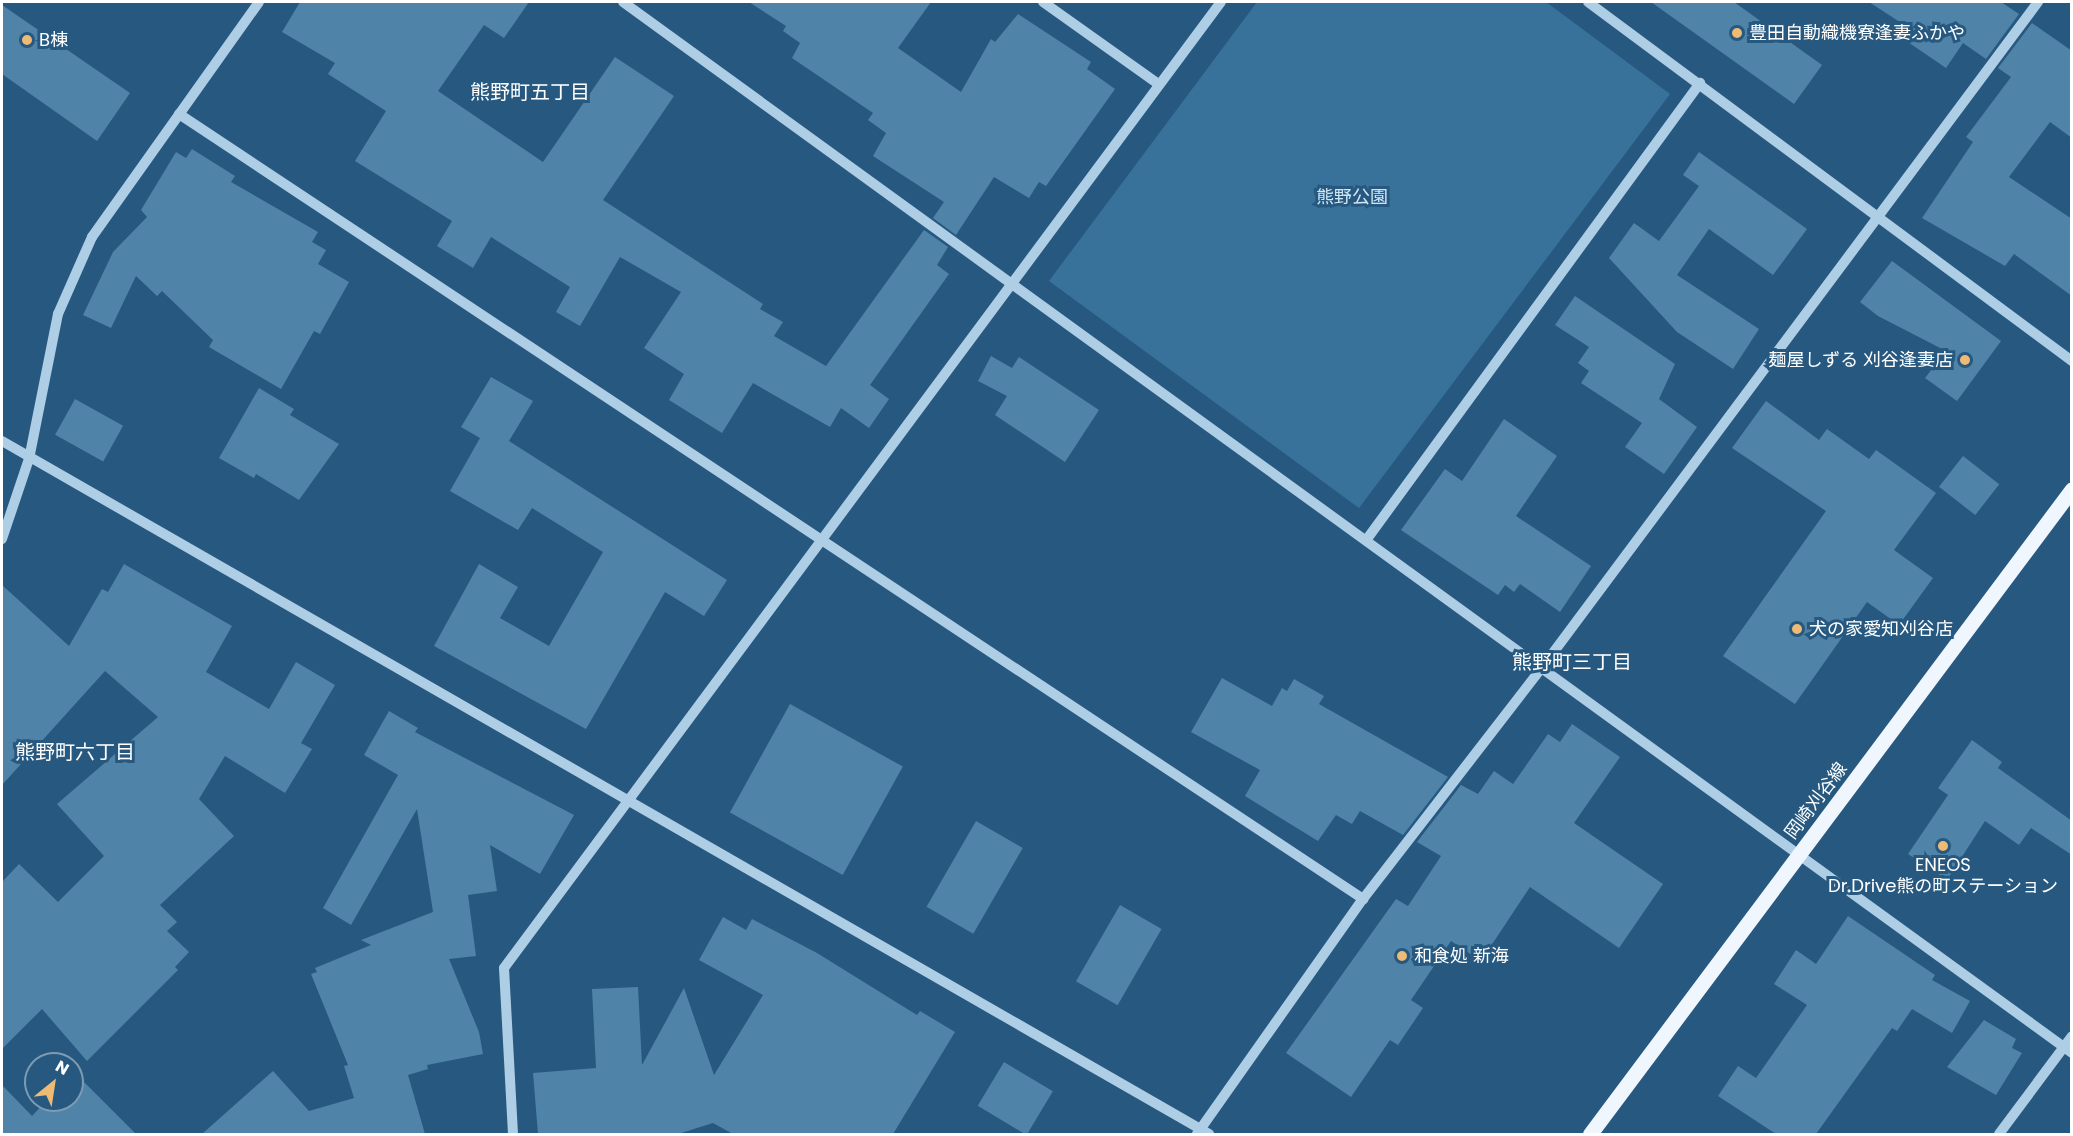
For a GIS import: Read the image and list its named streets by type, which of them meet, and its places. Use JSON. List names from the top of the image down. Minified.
{"streets":{"main road":["岡崎刈谷線"]},"districts":["熊野町五丁目","熊野町三丁目","熊野町六丁目"],"parks":["熊野公園"],"places":["豊田自動織機寮逢妻ふかや","B棟","麺屋しずる 刈谷逢妻店","犬の家愛知刈谷店","ENEOS Dr.Drive熊の町ステーション","和食処 新海"],"north":"top right"}
